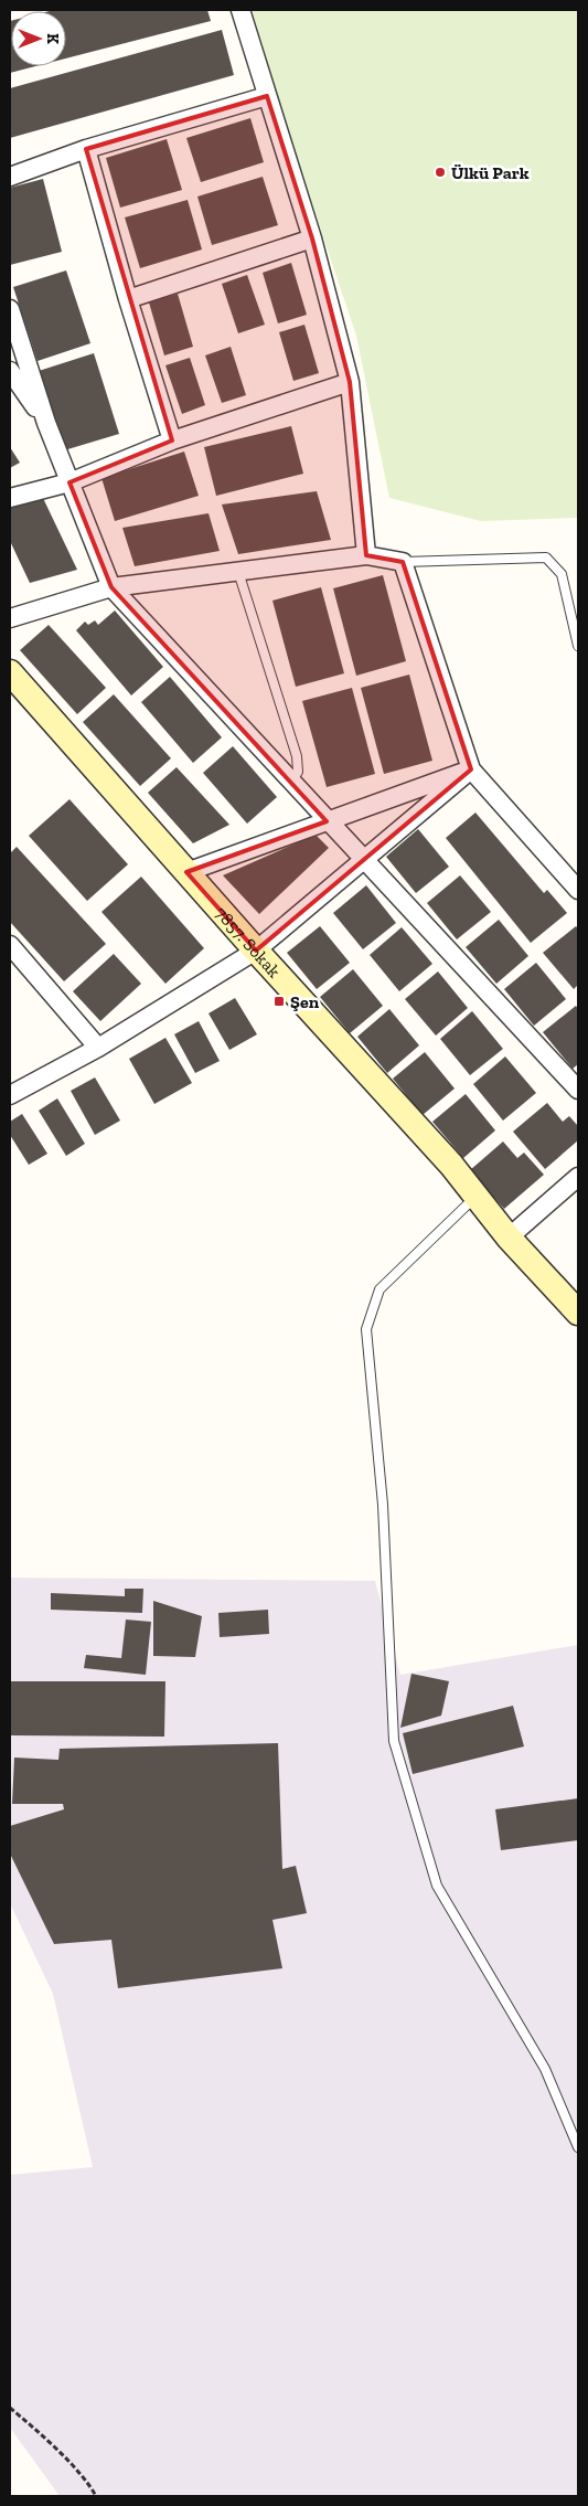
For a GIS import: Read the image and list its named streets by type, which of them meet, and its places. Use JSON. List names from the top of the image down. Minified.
{"streets":{"street":["7857. Sokak"]},"places":{"other":["Ülkü Park"],"transit":["Şen"]},"north":"right"}
